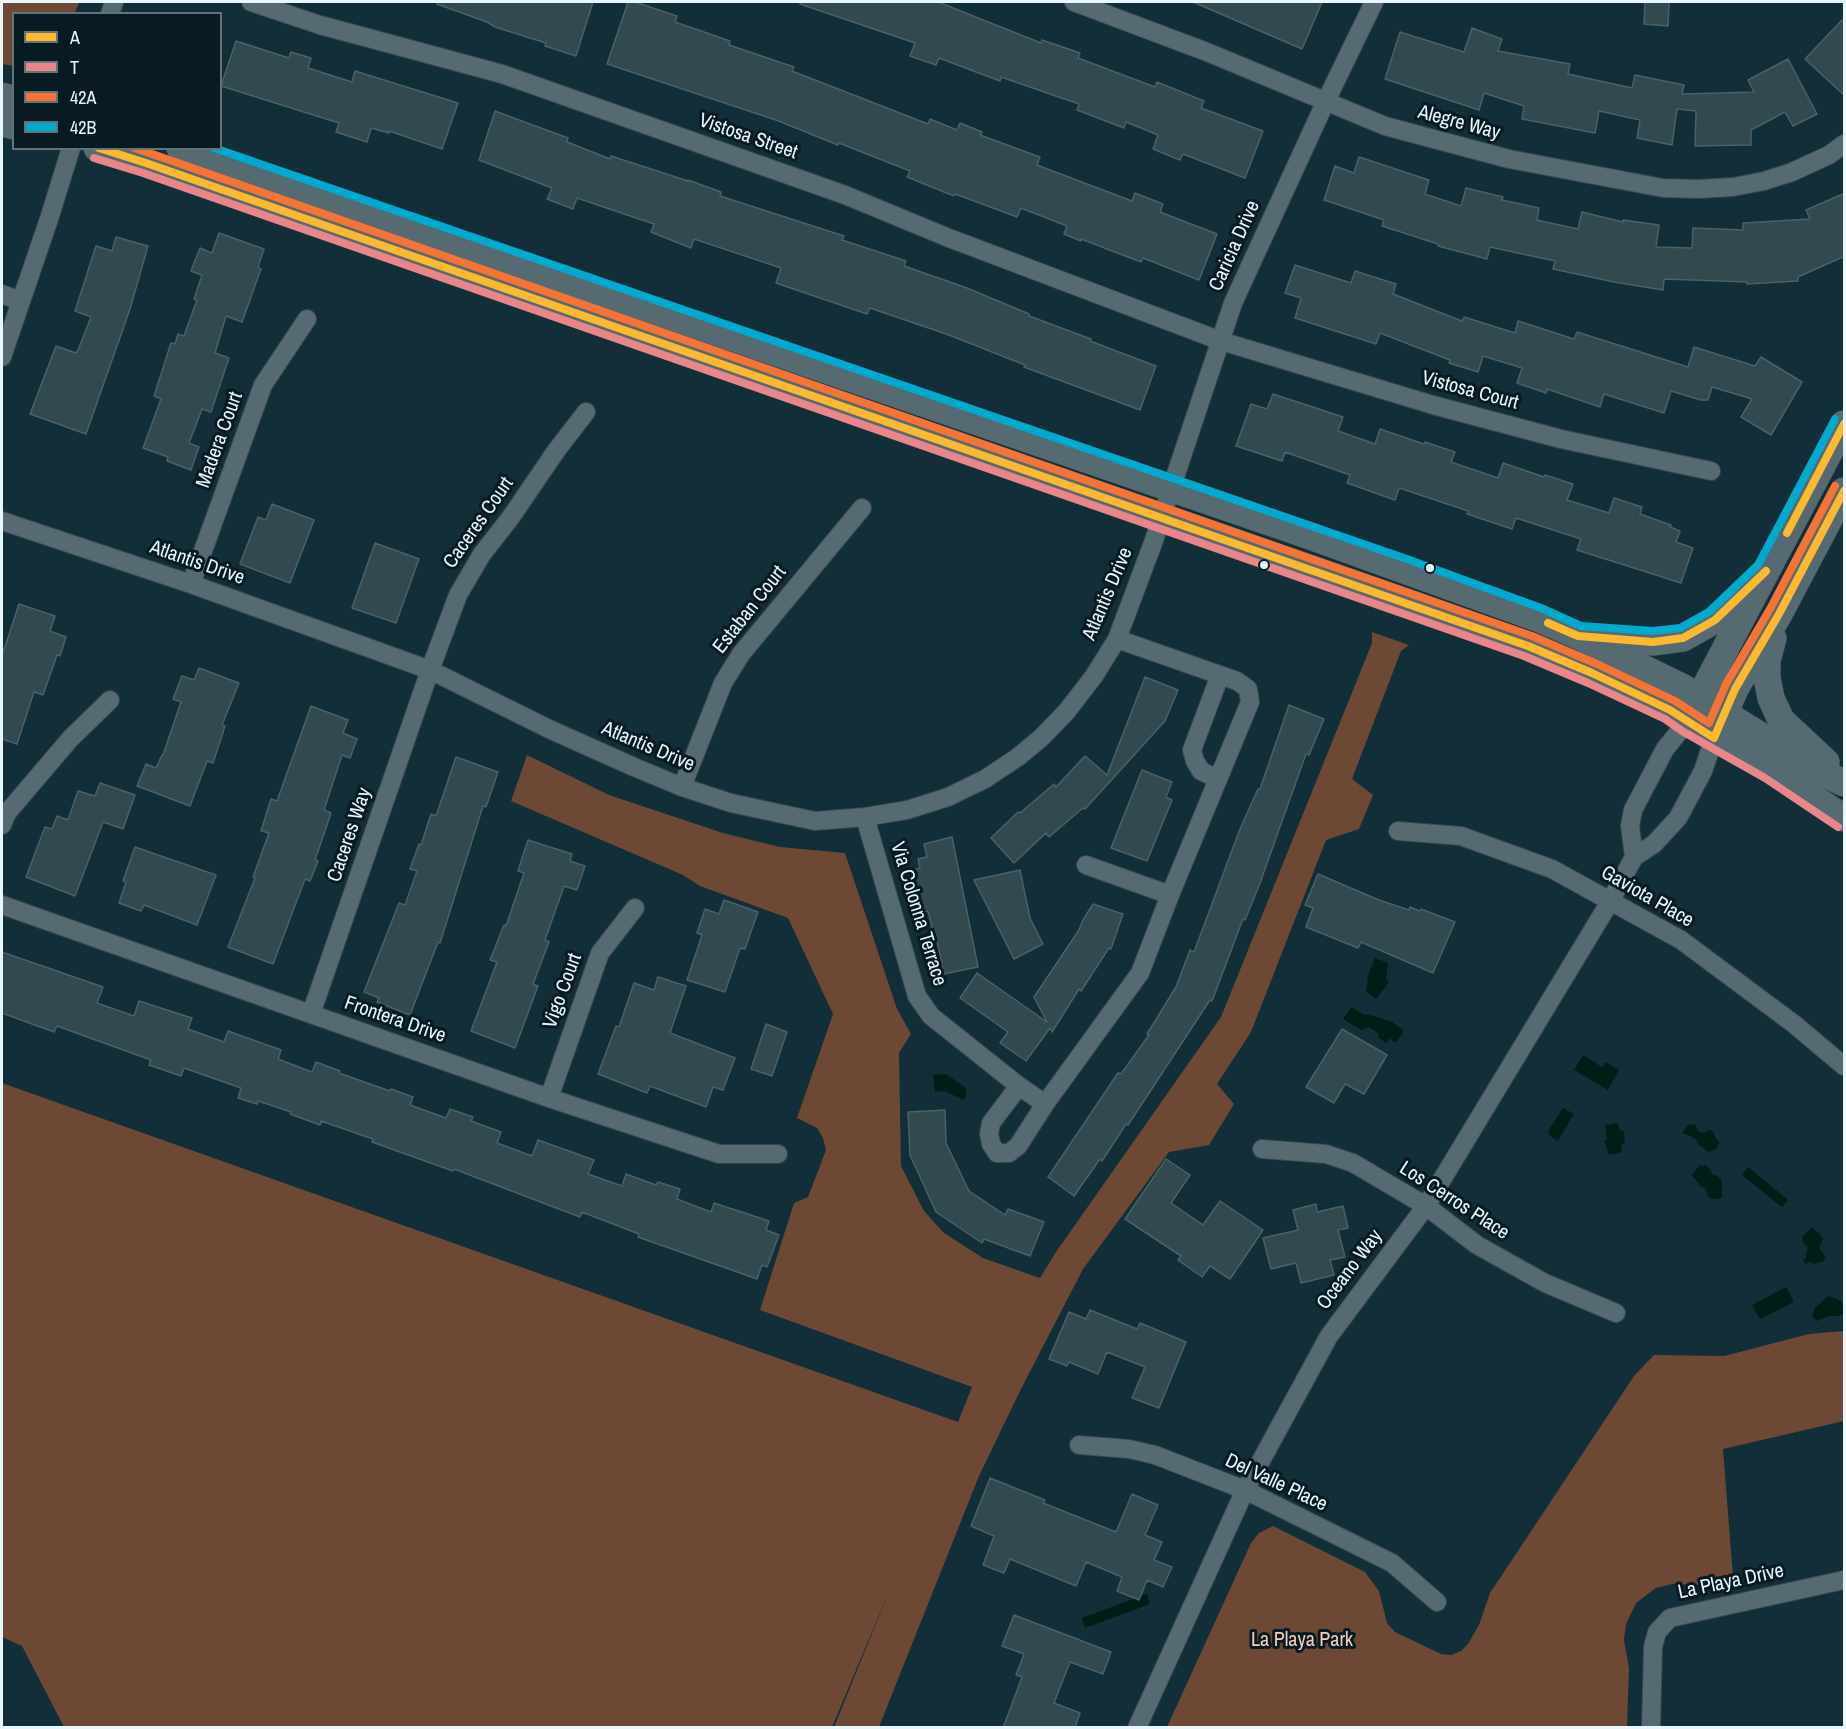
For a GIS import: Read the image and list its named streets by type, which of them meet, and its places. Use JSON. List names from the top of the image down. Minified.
{"streets":{"street":["Alegre Way","Vistosa Street","Caricia Drive","Vistosa Court","Madera Court","Caceres Court","Atlantis Drive","Estaban Court","Caceres Way","Gaviota Place","Via Colonna Terrace","Vigo Court","Frontera Drive","Los Cerros Place","Oceano Way","Del Valle Place","La Playa Drive"]},"crossings":[["Alegre Way","Caricia Drive"],["Vistosa Street","Caricia Drive"],["Vistosa Street","Vistosa Court"],["Caricia Drive","Vistosa Court"],["Caricia Drive","Atlantis Drive"],["Madera Court","Atlantis Drive"],["Caceres Court","Atlantis Drive"],["Caceres Court","Caceres Way"],["Atlantis Drive","Estaban Court"],["Atlantis Drive","Caceres Way"],["Atlantis Drive","Via Colonna Terrace"],["Caceres Way","Frontera Drive"],["Gaviota Place","Oceano Way"],["Vigo Court","Frontera Drive"],["Los Cerros Place","Oceano Way"],["Oceano Way","Del Valle Place"]],"parks":["La Playa Park"],"lines":["transit line A","transit line 42A","transit line 42B","transit line T"],"legend":["A","T","42A","42B"]}
